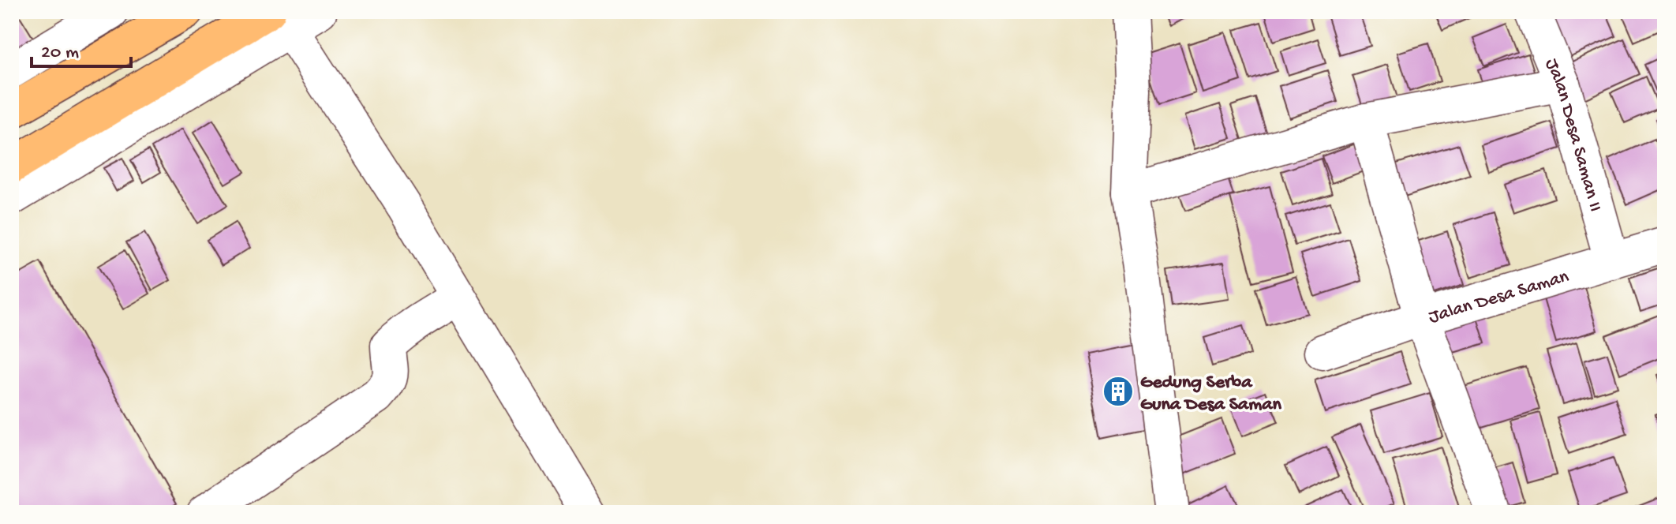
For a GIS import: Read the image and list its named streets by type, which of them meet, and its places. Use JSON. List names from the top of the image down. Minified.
{"streets":{"street":["Jalan Desa Saman II","Jalan Desa Saman"]},"crossings":[["Jalan Desa Saman II","Jalan Desa Saman"]],"places":{"building":["Gedung Serba Guna Desa Saman"]},"scale_bar":"20 m"}
